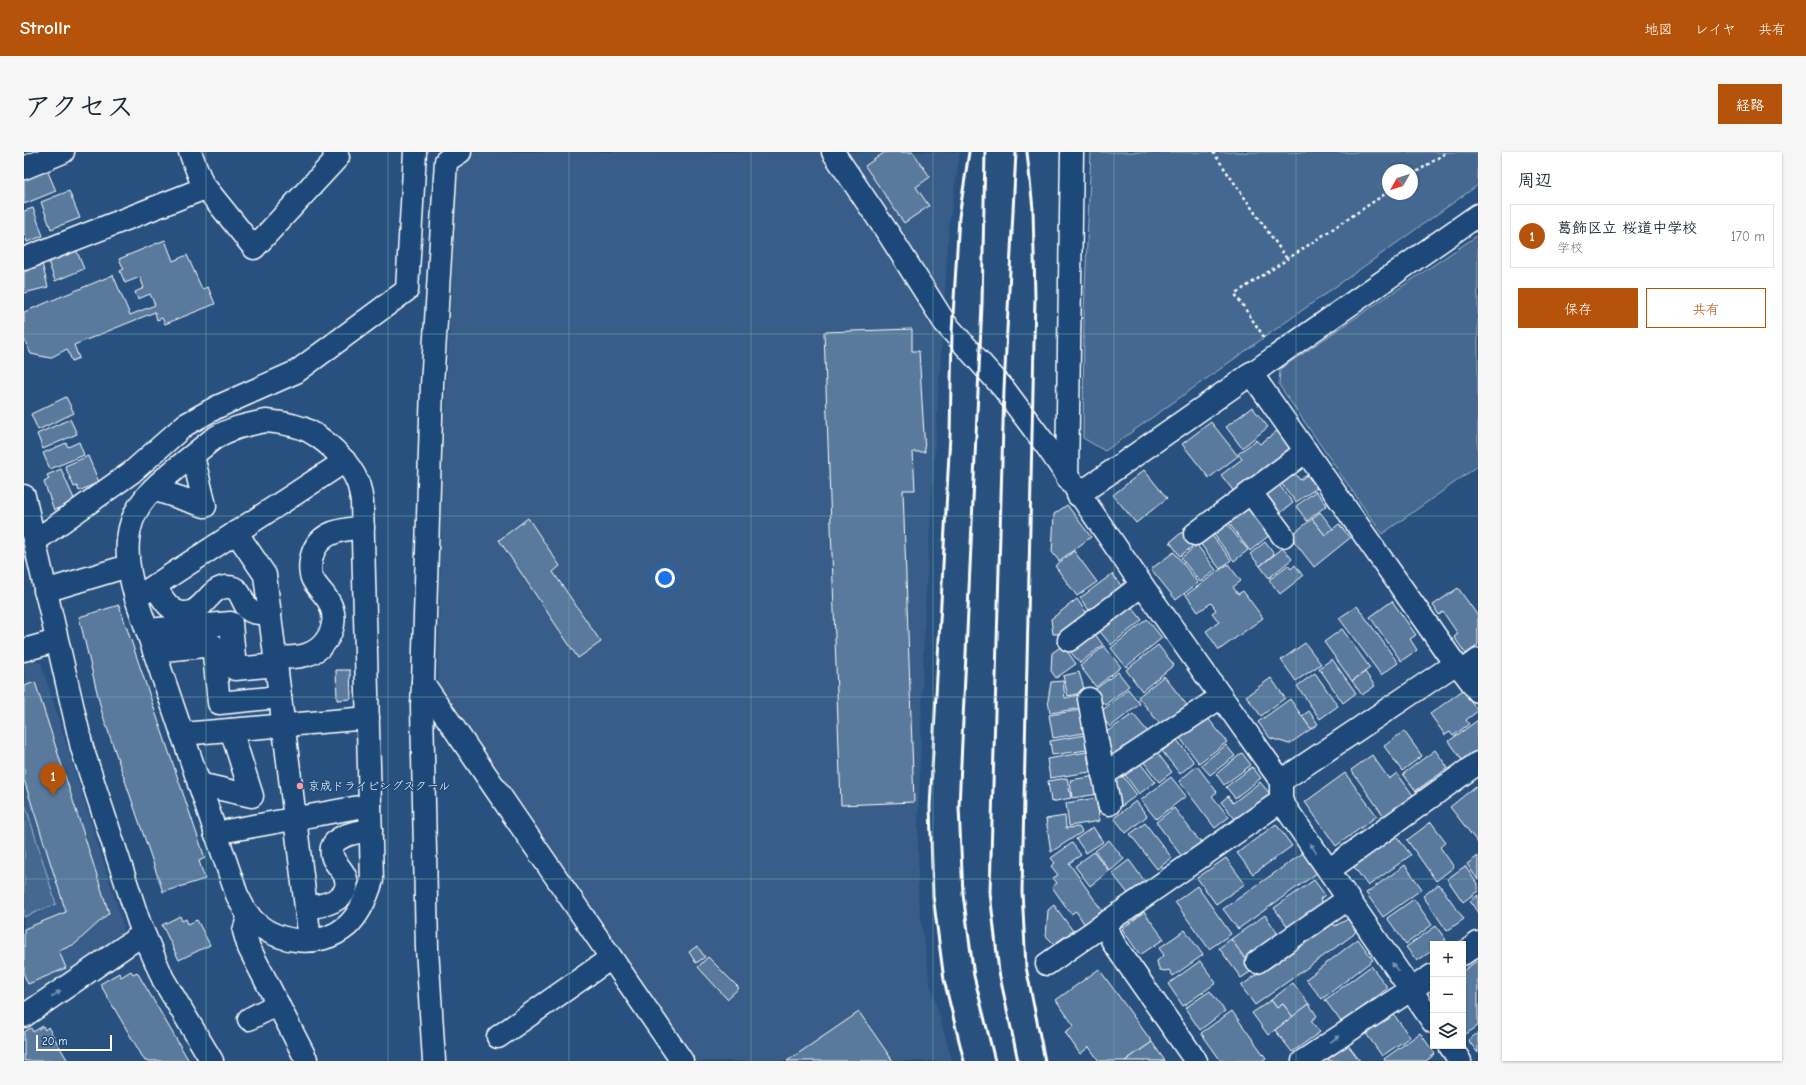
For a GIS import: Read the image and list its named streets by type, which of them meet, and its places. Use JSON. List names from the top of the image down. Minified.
{"places":["京成ドライビングスクール"],"scale_bar":"20 m","north":"bottom left","page":{"header":"Strollr","nav":["地図","レイヤ","共有"],"title":"アクセス","buttons":["経路",["保存","共有"]],"heading":"周辺","list":[{"mark":"1","name":"葛飾区立 桜道中学校","note":"学校","value":"170 m"}],"pins":"1","map_buttons":["+","−"],"scale":"20 m"}}
